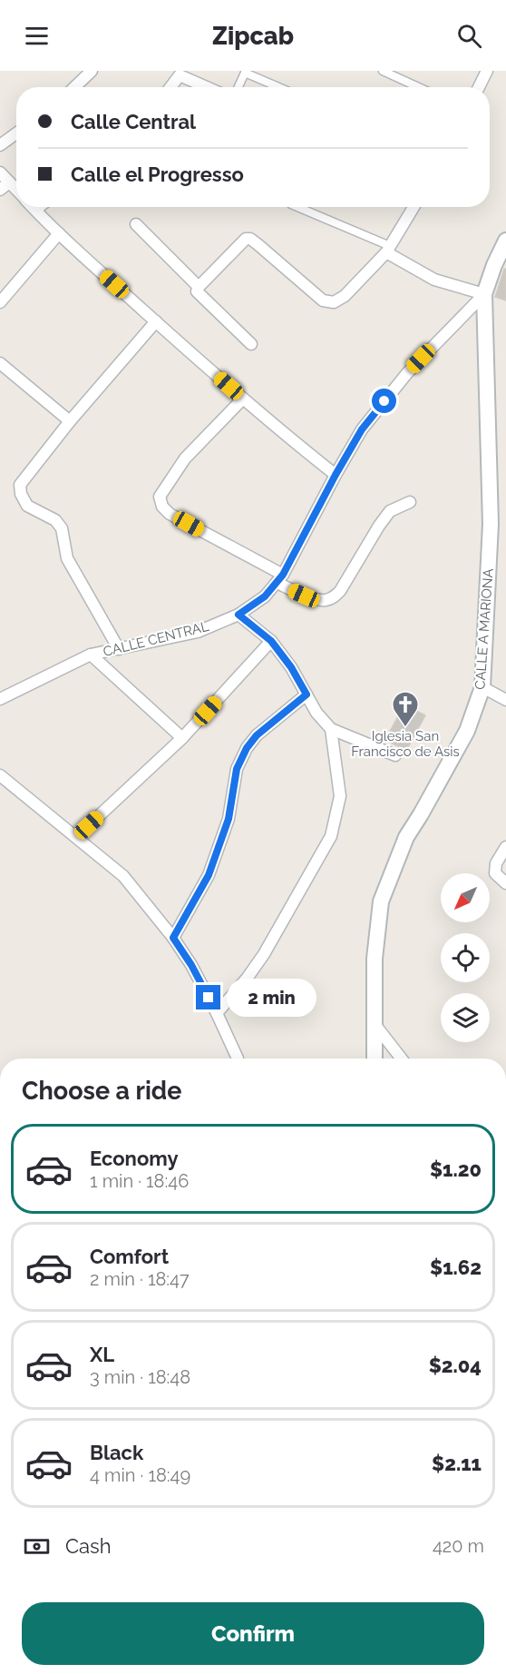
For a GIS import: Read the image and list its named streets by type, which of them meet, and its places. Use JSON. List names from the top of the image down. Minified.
{"streets":{"main road":["CALLE A MARIONA"],"street":["CALLE CENTRAL"]},"crossings":[["CALLE A MARIONA","CALLE CENTRAL"]],"places":{"church":["Iglesia San Francisco de Asis"]},"north":"bottom left","page":{"header":"Zipcab","banner":["Calle Central","Calle el Progresso"],"bubble":"2 min","heading":"Choose a ride","list":[{"name":"Economy","note":"1 min · 18:46","value":"$1.20"},{"name":"Comfort","note":"2 min · 18:47","value":"$1.62"},{"name":"XL","note":"3 min · 18:48","value":"$2.04"},{"name":"Black","note":"4 min · 18:49","value":"$2.11"}],"pay":["Cash","420 m"],"buttons":"Confirm"}}
